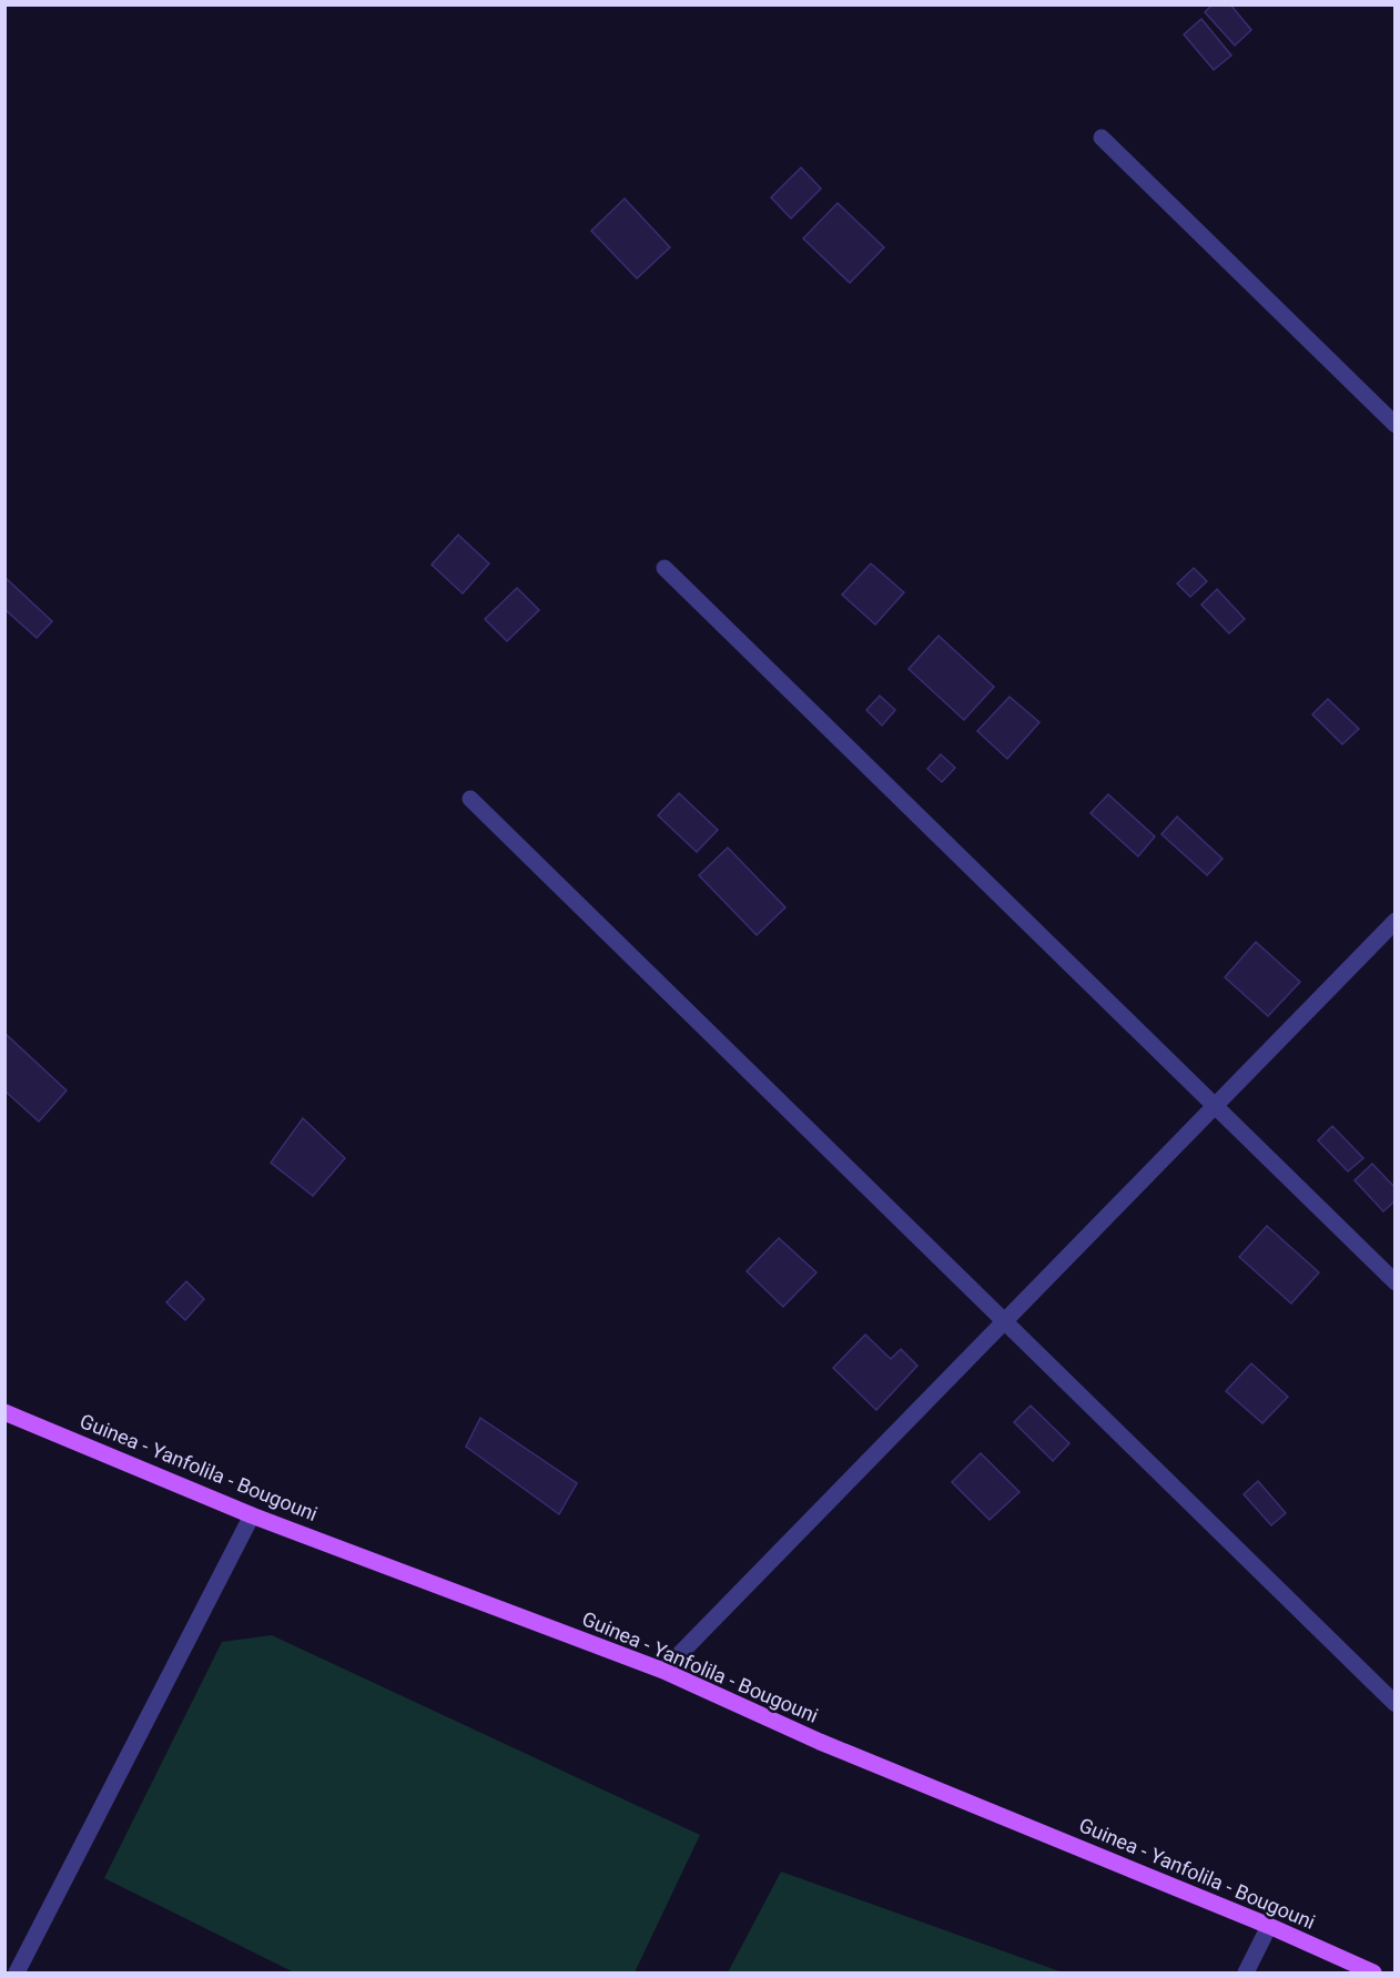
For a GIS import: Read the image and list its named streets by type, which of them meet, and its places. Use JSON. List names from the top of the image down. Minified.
{"streets":{"main road":["Guinea - Yanfolila - Bougouni"]}}
